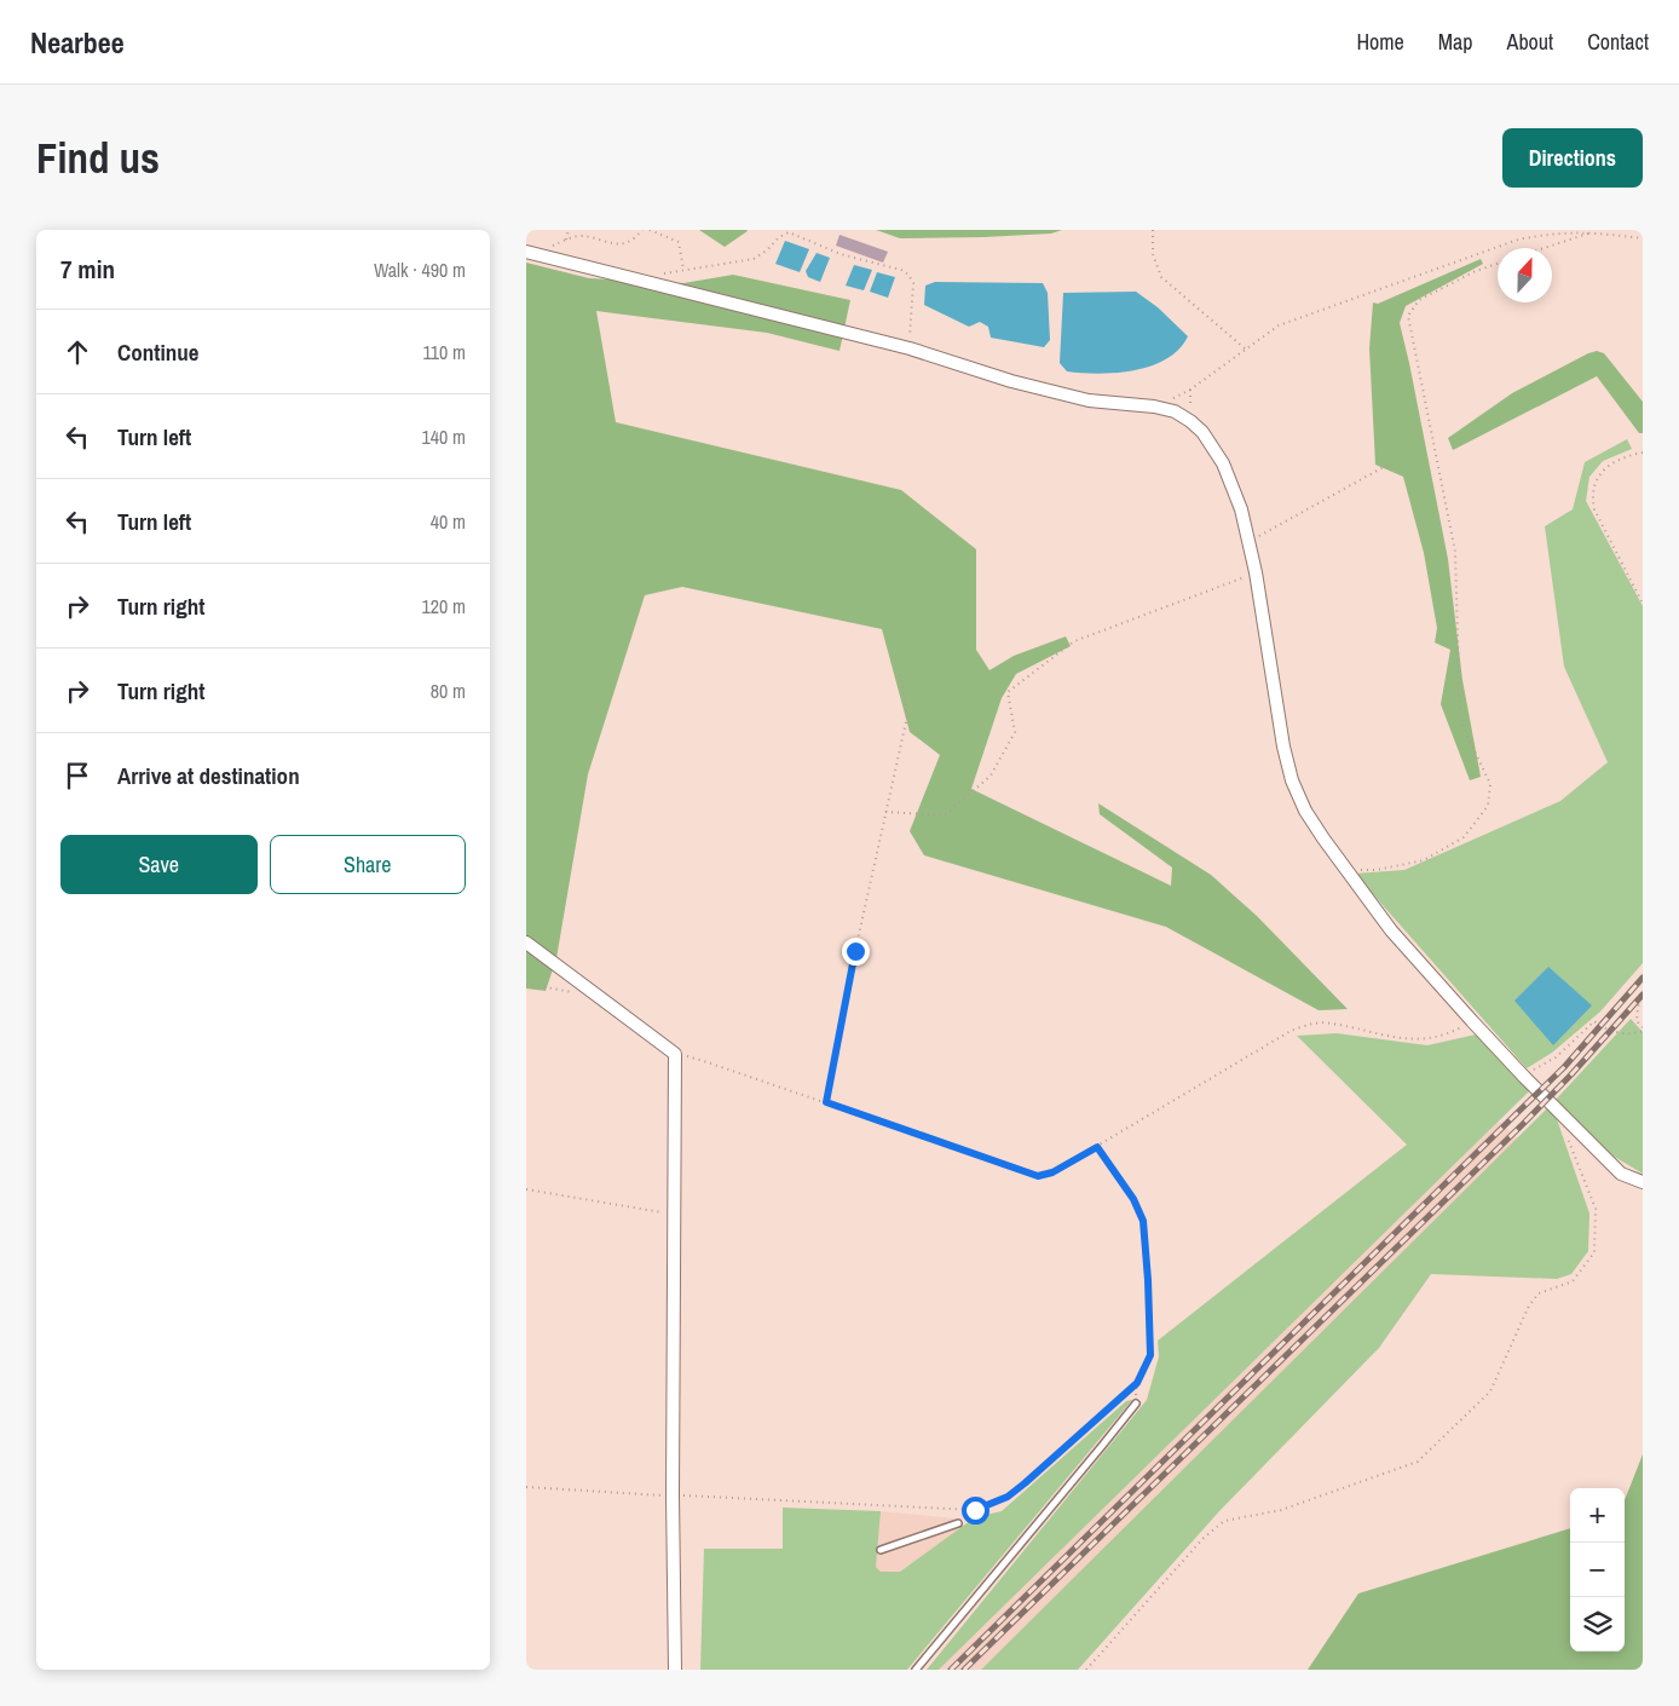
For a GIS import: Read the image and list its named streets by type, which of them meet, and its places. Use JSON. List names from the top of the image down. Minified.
{"north":"top","page":{"header":"Nearbee","nav":["Home","Map","About","Contact"],"buttons":["Directions",["Save","Share"]],"title":"Find us","heading":["7 min","Walk · 490 m"],"list":[["Continue","110 m"],["Turn left","140 m"],["Turn left","40 m"],["Turn right","120 m"],["Turn right","80 m"],"Arrive at destination"],"map_buttons":["+","−"]}}
